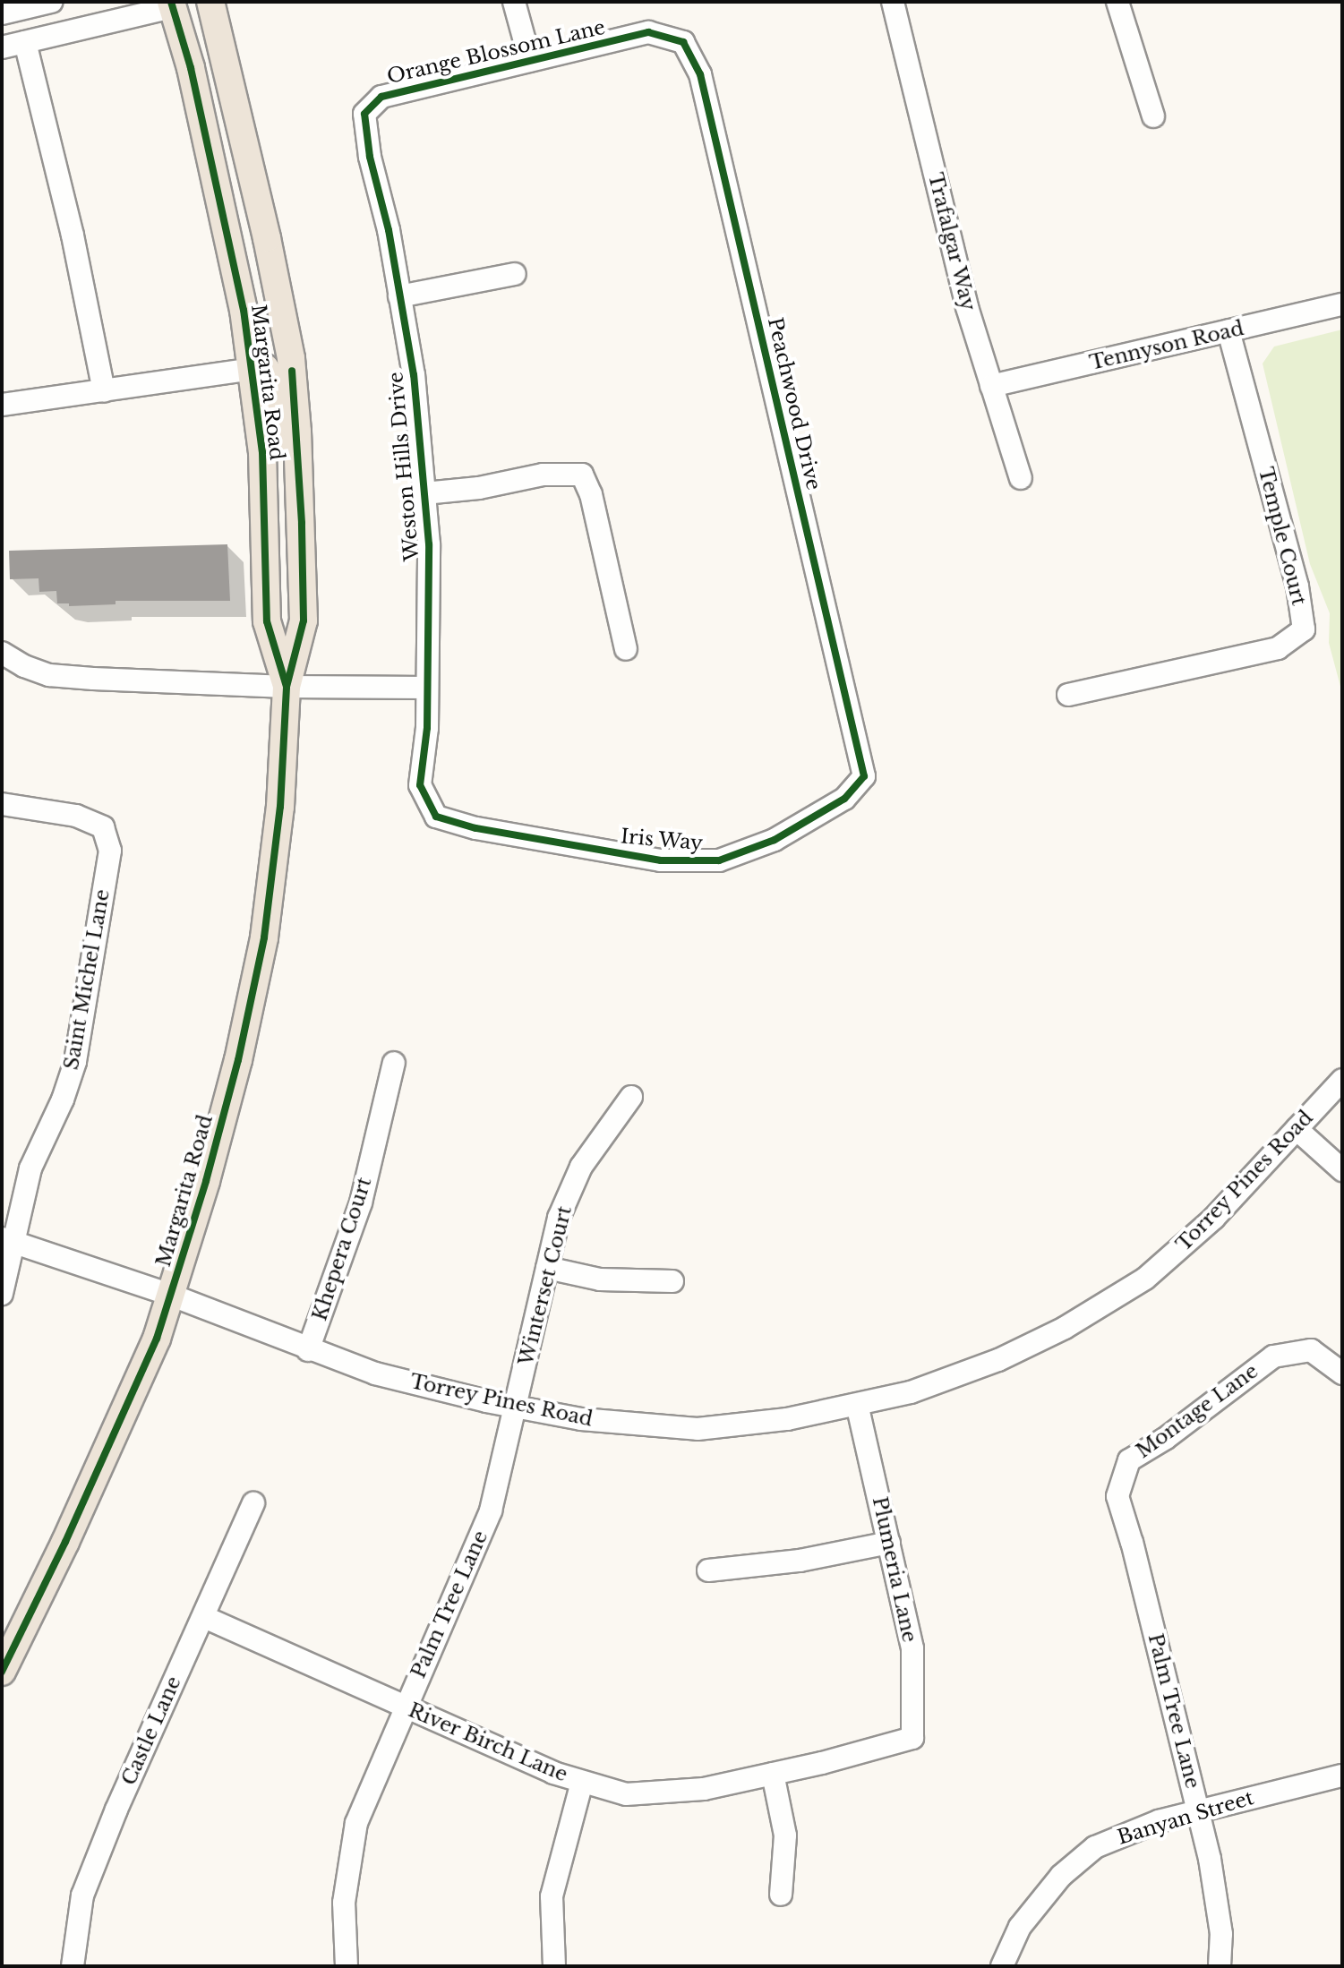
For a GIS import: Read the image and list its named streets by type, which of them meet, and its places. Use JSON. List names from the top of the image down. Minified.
{"streets":{"main road":["Margarita Road"],"street":["Orange Blossom Lane","Trafalgar Way","Tennyson Road","Peachwood Drive","Weston Hills Drive","Temple Court","Iris Way","Saint Michel Lane","Torrey Pines Road","Khepera Court","Winterset Court","Montage Lane","Plumeria Lane","Palm Tree Lane","Castle Lane","River Birch Lane","Banyan Street"]},"crossings":[["Orange Blossom Lane","Peachwood Drive"],["Orange Blossom Lane","Weston Hills Drive"],["Trafalgar Way","Tennyson Road"],["Tennyson Road","Temple Court"],["Margarita Road","Torrey Pines Road"],["Peachwood Drive","Iris Way"],["Weston Hills Drive","Iris Way"],["Saint Michel Lane","Torrey Pines Road"],["Torrey Pines Road","Khepera Court"],["Torrey Pines Road","Winterset Court"],["Torrey Pines Road","Plumeria Lane"],["Torrey Pines Road","Palm Tree Lane"],["Winterset Court","Palm Tree Lane"],["Montage Lane","Palm Tree Lane"],["Plumeria Lane","River Birch Lane"],["Palm Tree Lane","River Birch Lane"],["Palm Tree Lane","Banyan Street"],["Castle Lane","River Birch Lane"]]}
